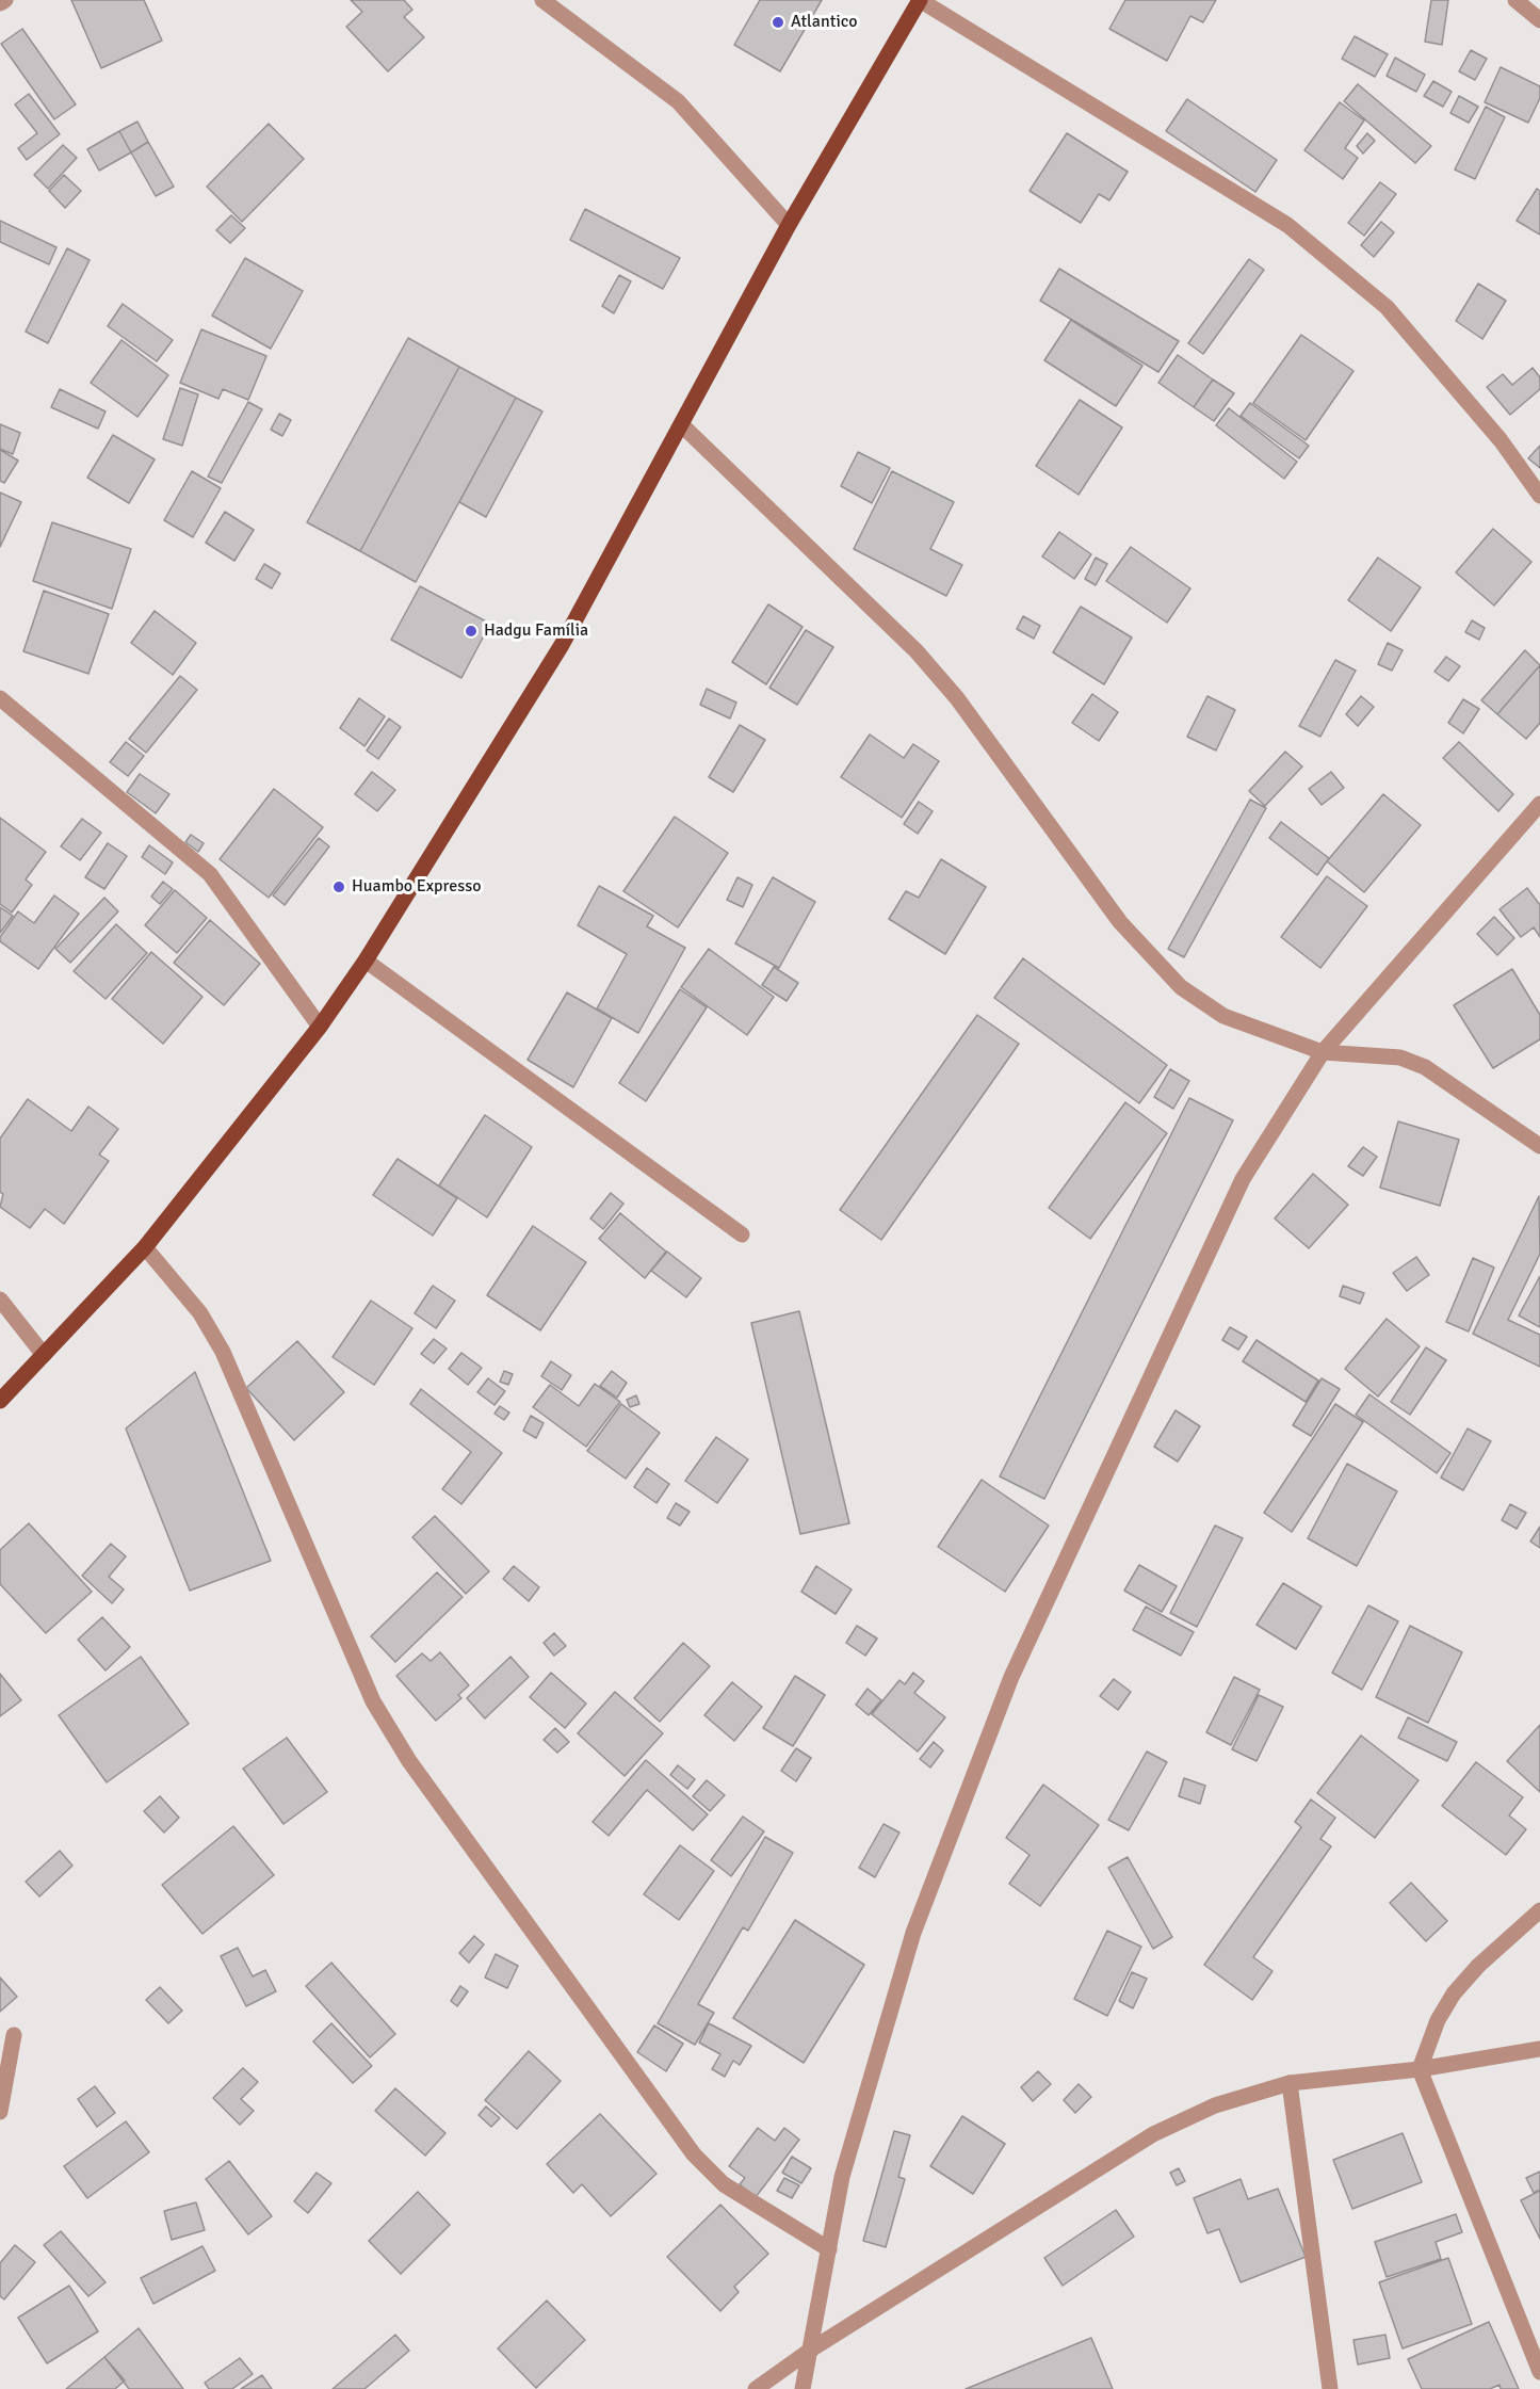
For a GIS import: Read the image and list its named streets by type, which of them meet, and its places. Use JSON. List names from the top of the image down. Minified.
{"places":["Atlantico","Hadgu Família","Huambo Expresso"]}
